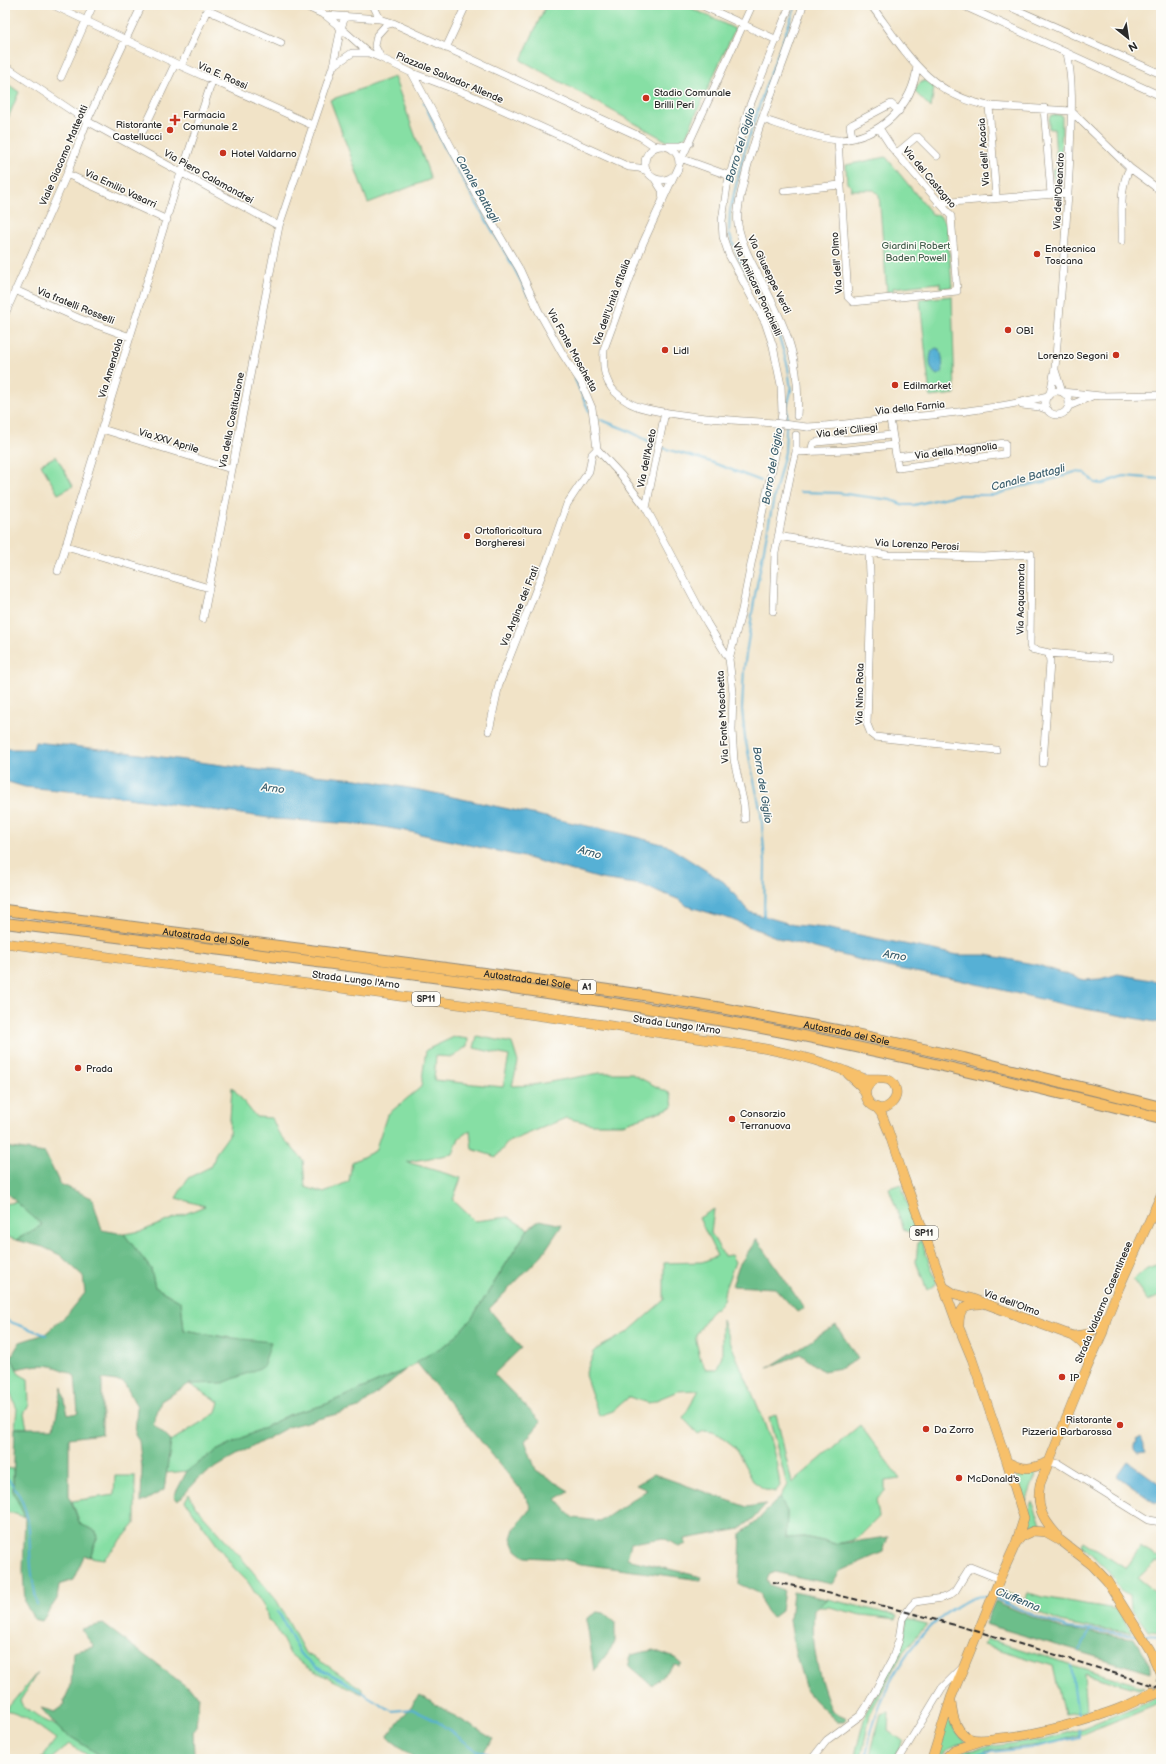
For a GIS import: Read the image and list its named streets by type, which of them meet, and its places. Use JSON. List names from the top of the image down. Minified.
{"streets":{"highway":["Autostrada del Sole","A1"],"main road":["Strada Lungo l'Arno","SP11","Via dell'Olmo","Strada Valdarno Casentinese"],"street":["Via E. Rossi","Piazzale Salvador Allende","Via dell' Acacia","Viale Giacomo Matteotti","Via Piero Calamandrei","Via del Castagno","Via Emilio Vasarri","Via dell'Oleandro","Via dell' Olmo","Via Giuseppe Verdi","Via Amilcare Ponchielli","Via dell'Unità d'Italia","Via fratelli Rosselli","Via Fonte Moschetta","Via Amendola","Via della Farnia","Via della Costituzione","Via dei Ciliegi","Via XXV Aprile","Via della Magnolia","Via dell'Aceto","Via Lorenzo Perosi","Via Acquamorta","Via Argine dei Frati","Via Nino Rota"]},"crossings":[["Via E. Rossi","Viale Giacomo Matteotti"],["Via E. Rossi","Via Amendola"],["Via E. Rossi","Via della Costituzione"],["Piazzale Salvador Allende","Via dell'Unità d'Italia"],["Piazzale Salvador Allende","Via Fonte Moschetta"],["Viale Giacomo Matteotti","Via Piero Calamandrei"],["Viale Giacomo Matteotti","Via Emilio Vasarri"],["Viale Giacomo Matteotti","Via fratelli Rosselli"],["Via Piero Calamandrei","Via Amendola"],["Via Piero Calamandrei","Via della Costituzione"],["Via del Castagno","Via dell' Olmo"],["Via Emilio Vasarri","Via Amendola"],["Via dell'Oleandro","Via della Farnia"],["Via Amilcare Ponchielli","Via Fonte Moschetta"],["Via dell'Unità d'Italia","Via della Farnia"],["Via dell'Unità d'Italia","Via dell'Aceto"],["Via fratelli Rosselli","Via Amendola"],["Via Fonte Moschetta","Via dell'Aceto"],["Via Fonte Moschetta","Via Argine dei Frati"],["Via Amendola","Via XXV Aprile"],["Via della Costituzione","Via XXV Aprile"],["Via Lorenzo Perosi","Via Acquamorta"],["Via Lorenzo Perosi","Via Nino Rota"],["Strada Lungo l'Arno","SP11"],["SP11","Via dell'Olmo"],["Via dell'Olmo","Strada Valdarno Casentinese"]],"water":["Borro del Giglio","Canale Battagli","Arno","Ciuffenna"],"parks":["Giardini Robert Baden Powell"],"places":{"other":["Stadio Comunale Brilli Peri","Ristorante Castellucci","Hotel Valdarno","Enotecnica Toscana","OBI","Lidl","Lorenzo Segoni","Edilmarket","Ortofloricoltura Borgheresi","Prada","Consorzio Terranuova","IP","Ristorante Pizzeria Barbarossa","Da Zorro","McDonald's"],"health":["Farmacia Comunale 2"]},"north":"bottom right"}
